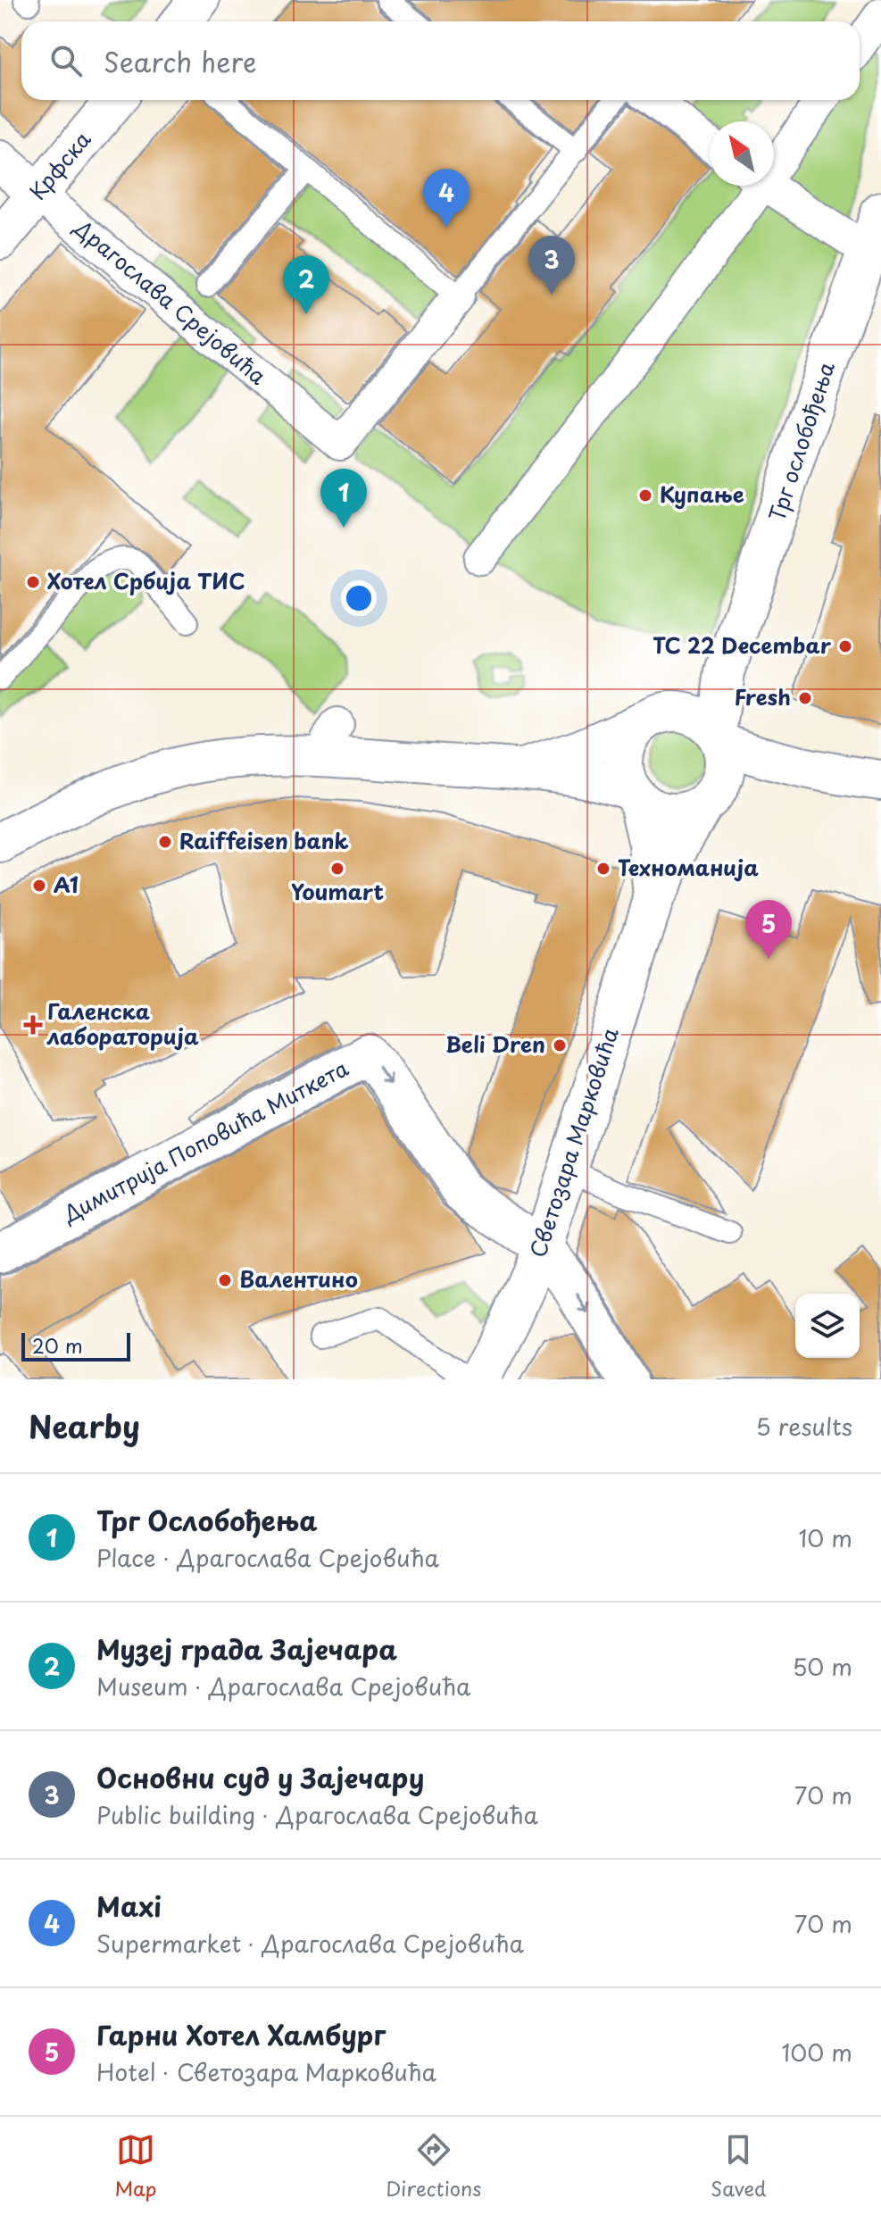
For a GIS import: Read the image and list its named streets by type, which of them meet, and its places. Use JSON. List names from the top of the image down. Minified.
{"streets":{"street":["Крфска","Драгослава Срејовића","Трг ослобођења","Димитрија Поповића Миткета","Светозара Марковића"]},"crossings":[["Крфска","Драгослава Срејовића"],["Трг ослобођења","Светозара Марковића"],["Димитрија Поповића Миткета","Светозара Марковића"]],"places":{"other":["Купање","Хотел Србија ТИС","TC 22 Decembar","Fresh","Raiffeisen bank","Youmart","Техноманија","A1","Beli Dren","Валентино"],"health":["Галенска лабораторија"]},"scale_bar":"20 m","north":"top left","page":{"search":"Search here","pins":["4","3","2","1","5"],"scale":"20 m","heading":["Nearby","5 results"],"list":[{"mark":"1","name":"Трг Ослобођења","note":"Place · Драгослава Срејовића","value":"10 m"},{"mark":"2","name":"Музеј града Зајечара","note":"Museum · Драгослава Срејовића","value":"50 m"},{"mark":"3","name":"Основни суд у Зајечару","note":"Public building · Драгослава Срејовића","value":"70 m"},{"mark":"4","name":"Maxi","note":"Supermarket · Драгослава Срејовића","value":"70 m"},{"mark":"5","name":"Гарни Хотел Хамбург","note":"Hotel · Светозара Марковића","value":"100 m"}],"nav":["Map","Directions","Saved"]}}
